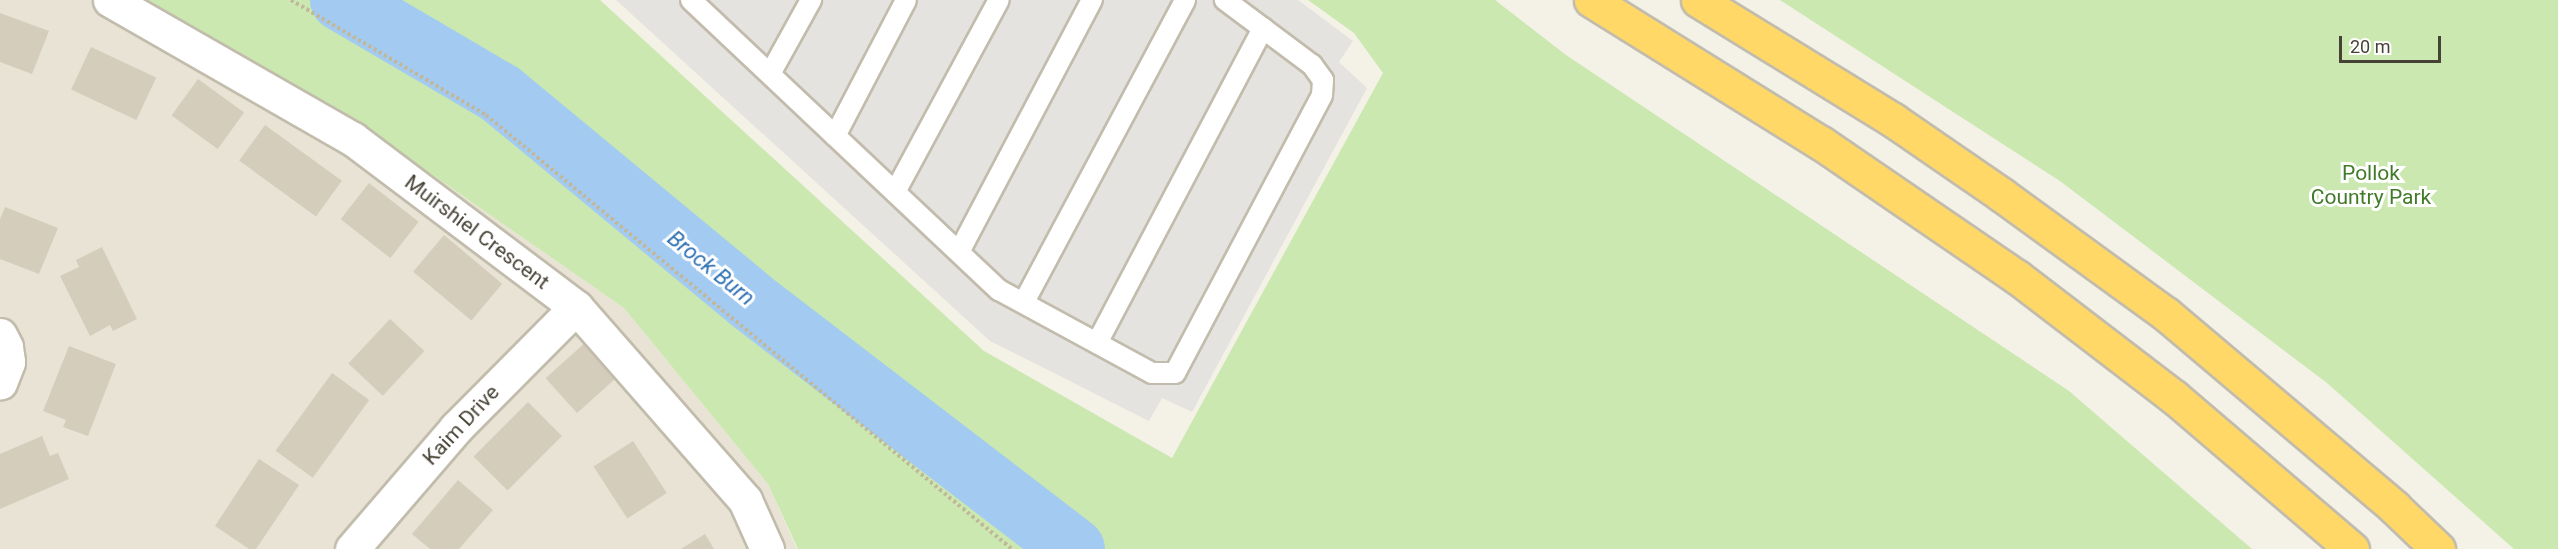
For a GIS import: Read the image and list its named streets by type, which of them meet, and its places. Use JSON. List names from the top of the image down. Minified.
{"streets":{"street":["Muirshiel Crescent","Kaim Drive"]},"crossings":[["Muirshiel Crescent","Kaim Drive"]],"water":["Brock Burn"],"parks":["Pollok Country Park"],"scale_bar":"20 m"}
